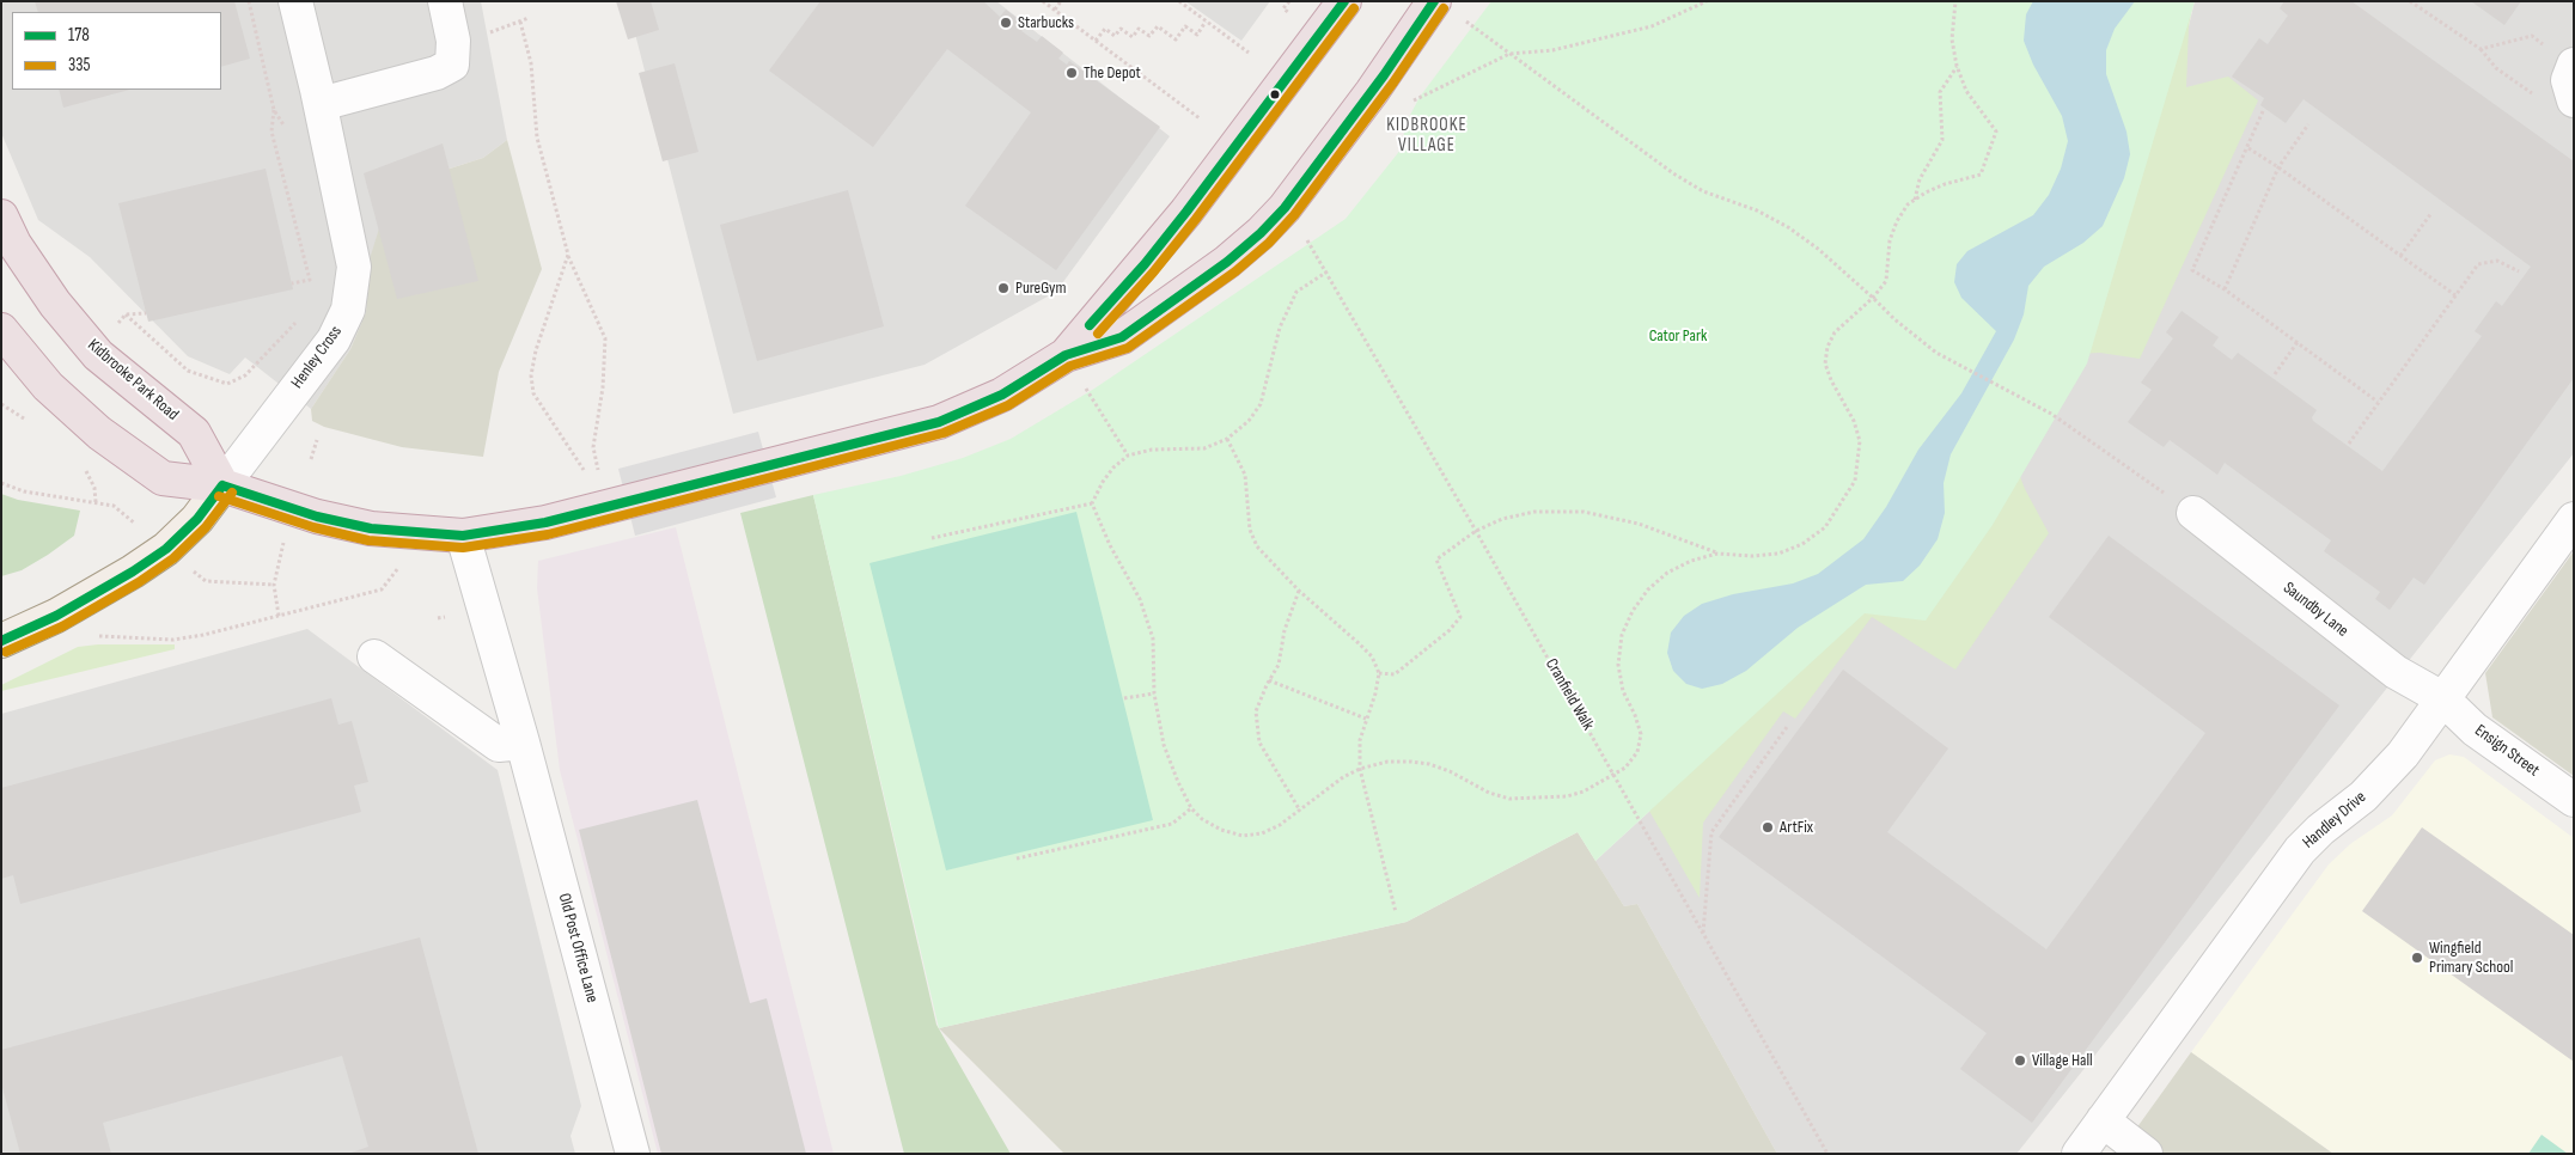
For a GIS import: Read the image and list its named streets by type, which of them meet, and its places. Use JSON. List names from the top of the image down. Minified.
{"streets":{"highway":["Kidbrooke Park Road"],"street":["Henley Cross","Saundby Lane","Ensign Street","Handley Drive","Old Post Office Lane"],"path":["Cranfield Walk"]},"crossings":[["Henley Cross","Kidbrooke Park Road"],["Saundby Lane","Ensign Street"],["Saundby Lane","Handley Drive"],["Ensign Street","Handley Drive"]],"districts":["KIDBROOKE VILLAGE"],"parks":["Cator Park"],"places":["Starbucks","The Depot","PureGym","ArtFix","Wingfield Primary School","Village Hall"],"lines":["transit line 178","transit line 335"],"legend":["178","335"]}
